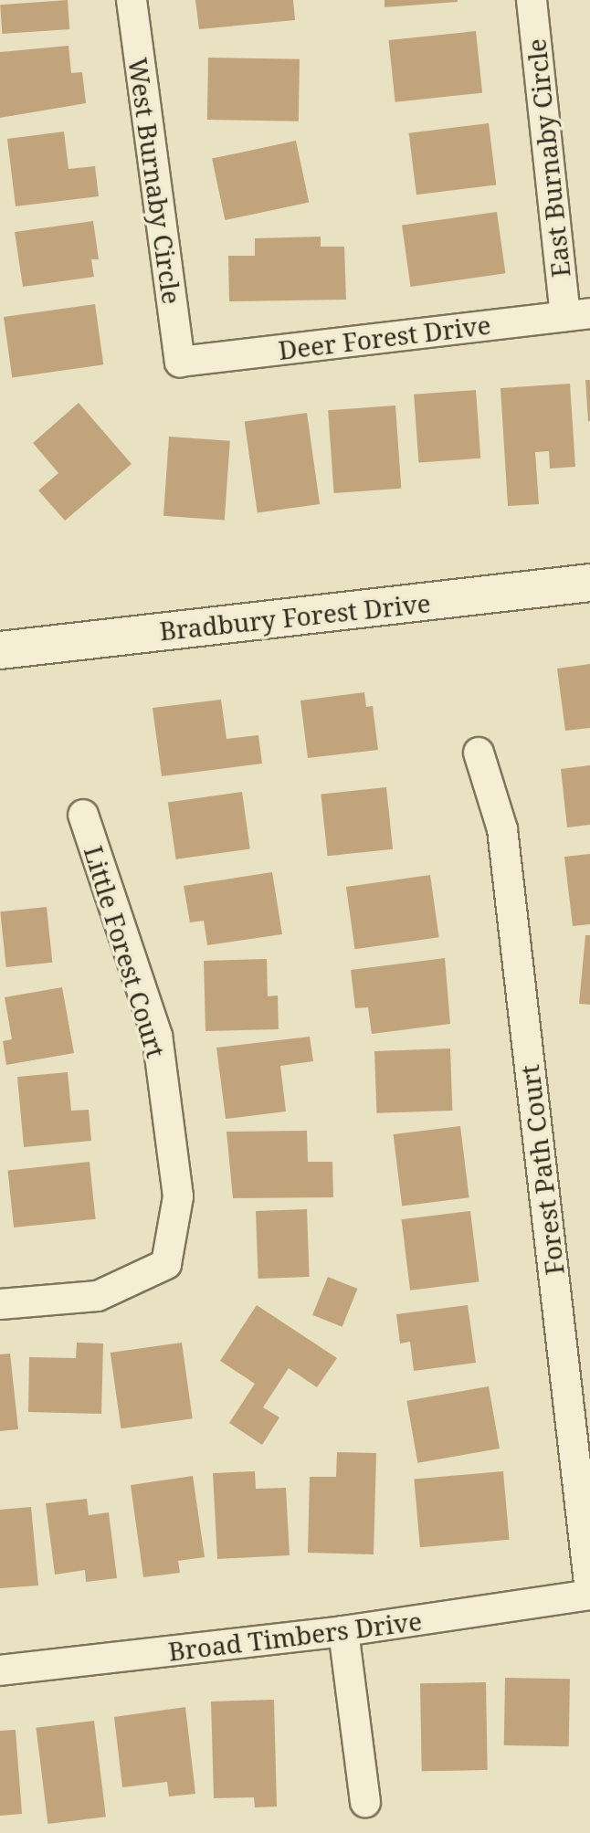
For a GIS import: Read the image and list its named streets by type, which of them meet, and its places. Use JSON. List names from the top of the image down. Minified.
{"streets":{"street":["East Burnaby Circle","West Burnaby Circle","Deer Forest Drive","Bradbury Forest Drive","Little Forest Court","Forest Path Court","Broad Timbers Drive"]},"crossings":[["East Burnaby Circle","Deer Forest Drive"],["West Burnaby Circle","Deer Forest Drive"],["Forest Path Court","Broad Timbers Drive"]]}
